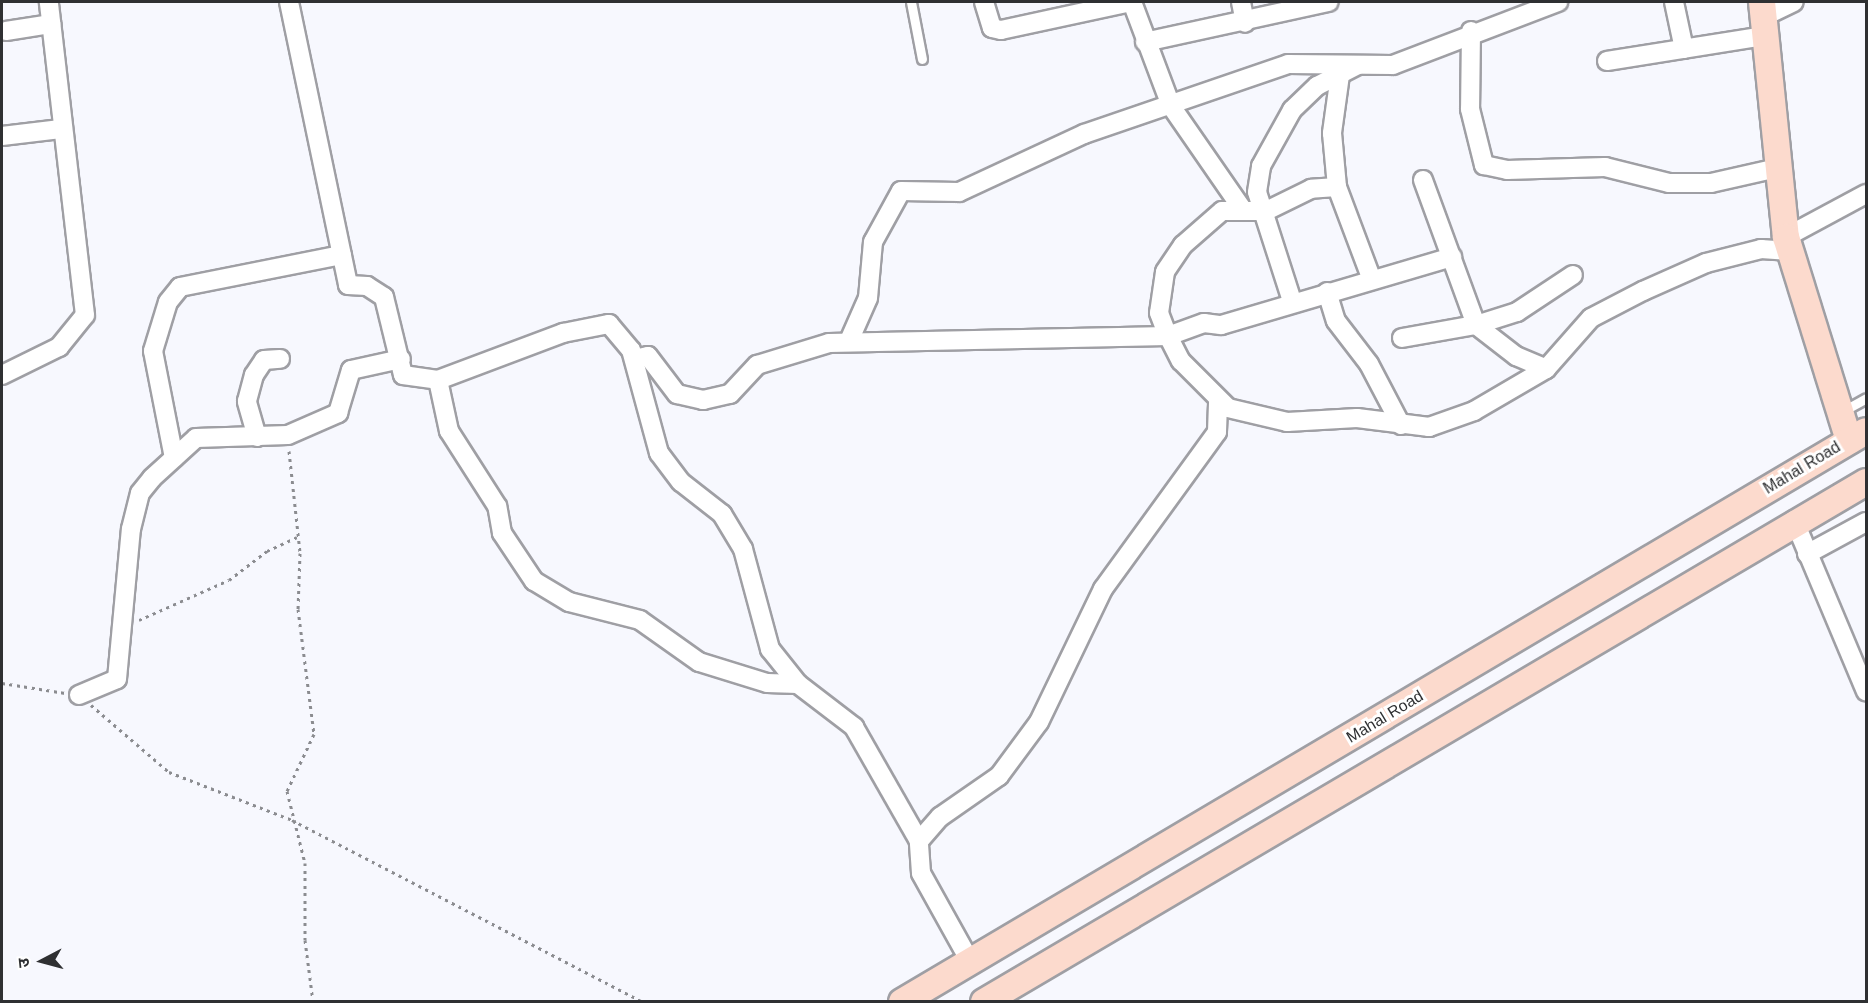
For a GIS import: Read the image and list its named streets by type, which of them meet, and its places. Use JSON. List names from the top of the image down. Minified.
{"streets":{"main road":["Mahal Road"]},"north":"left"}
